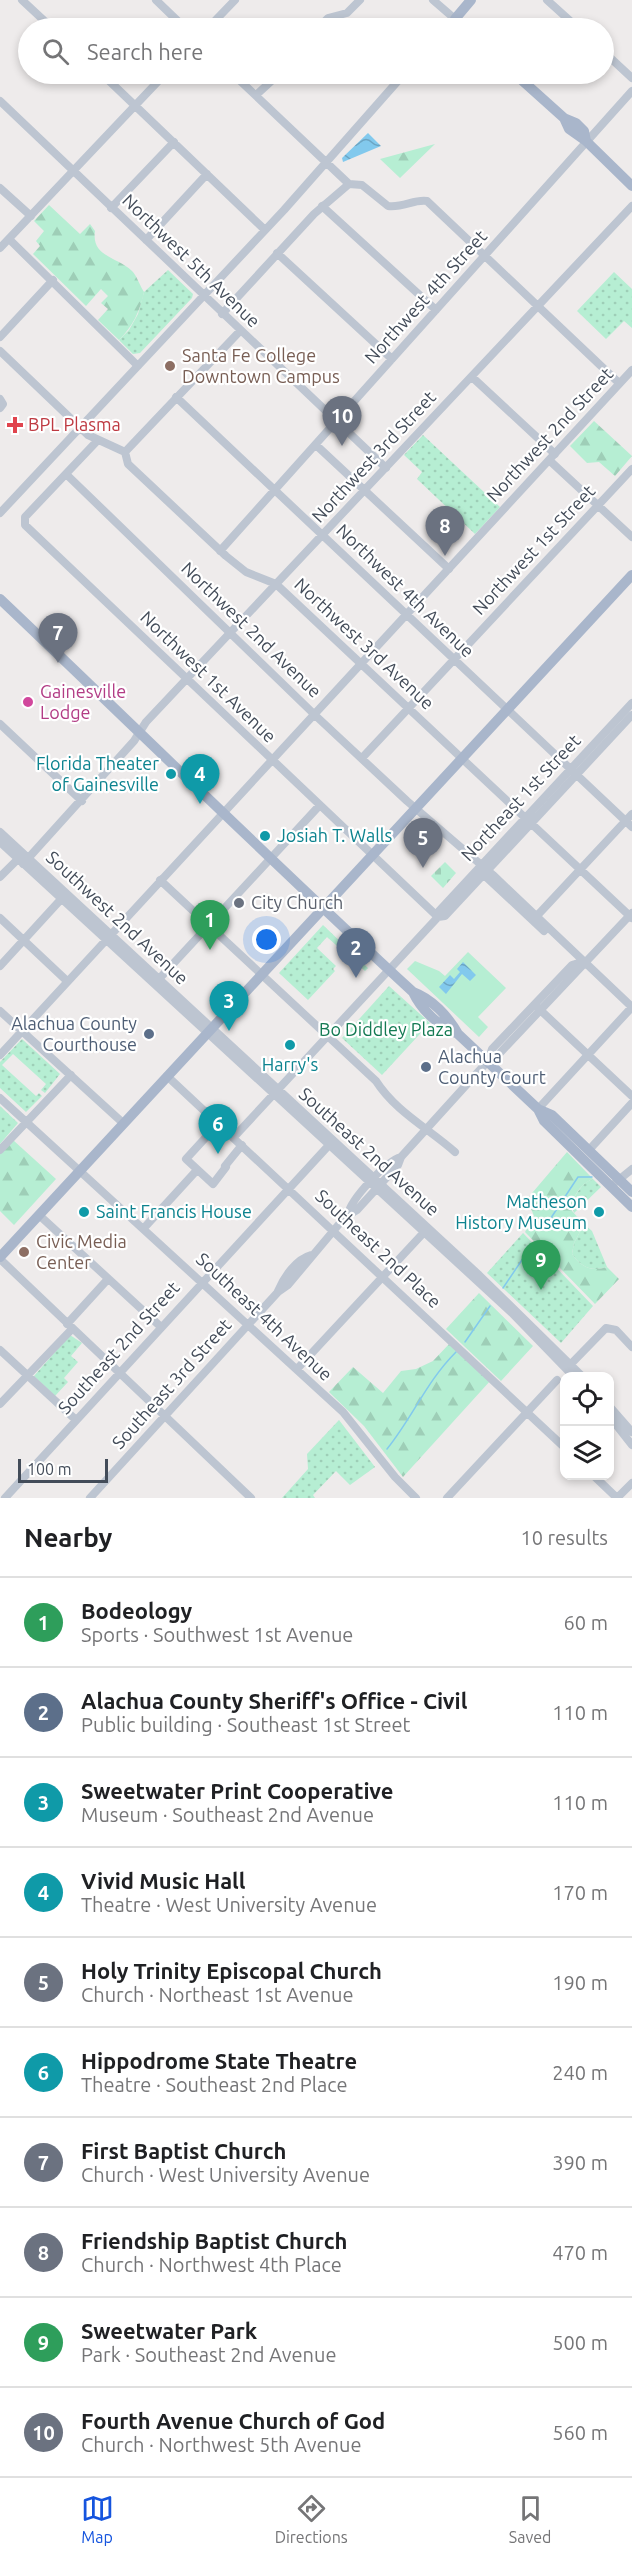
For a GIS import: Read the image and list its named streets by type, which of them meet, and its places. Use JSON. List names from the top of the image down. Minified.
{"streets":{"street":["Northwest 5th Avenue","Northwest 4th Street","Northwest 2nd Street","Northwest 3rd Street","Northwest 1st Street","Northwest 4th Avenue","Northwest 2nd Avenue","Northwest 3rd Avenue","Northwest 1st Avenue","Northeast 1st Street","Southwest 2nd Avenue","Southeast 2nd Avenue","Southeast 2nd Place","Southeast 4th Avenue","Southeast 2nd Street","Southeast 3rd Street"]},"crossings":[["Northwest 5th Avenue","Northwest 4th Street"],["Northwest 5th Avenue","Northwest 3rd Street"],["Northwest 4th Street","Northwest 4th Avenue"],["Northwest 4th Street","Northwest 3rd Avenue"],["Northwest 2nd Street","Northwest 4th Avenue"],["Northwest 2nd Street","Northwest 2nd Avenue"],["Northwest 2nd Street","Northwest 3rd Avenue"],["Northwest 2nd Street","Northwest 1st Avenue"],["Northwest 2nd Street","Southwest 2nd Avenue"],["Northwest 3rd Street","Northwest 4th Avenue"],["Northwest 3rd Street","Northwest 2nd Avenue"],["Northwest 3rd Street","Northwest 3rd Avenue"],["Northwest 3rd Street","Northwest 1st Avenue"],["Northwest 3rd Street","Southwest 2nd Avenue"],["Northwest 1st Street","Northwest 4th Avenue"],["Northwest 1st Street","Northwest 2nd Avenue"],["Northwest 1st Street","Northwest 3rd Avenue"],["Northwest 4th Avenue","Northeast 1st Street"],["Northwest 2nd Avenue","Northwest 1st Avenue"],["Northwest 2nd Avenue","Northeast 1st Street"],["Northwest 2nd Avenue","Southeast 3rd Street"],["Northwest 3rd Avenue","Northeast 1st Street"],["Northwest 3rd Avenue","Southeast 3rd Street"],["Northwest 1st Avenue","Northeast 1st Street"],["Northeast 1st Street","Southeast 2nd Avenue"],["Northeast 1st Street","Southeast 2nd Place"],["Southwest 2nd Avenue","Southeast 2nd Avenue"],["Southeast 2nd Avenue","Southeast 2nd Street"],["Southeast 2nd Avenue","Southeast 3rd Street"],["Southeast 2nd Place","Southeast 2nd Street"],["Southeast 2nd Place","Southeast 3rd Street"],["Southeast 4th Avenue","Southeast 2nd Street"],["Southeast 4th Avenue","Southeast 3rd Street"]],"parks":["Bo Diddley Plaza"],"places":{"other":["Santa Fe College Downtown Campus","Gainesville Lodge","Florida Theater of Gainesville","Josiah T. Walls","City Church","Alachua County Courthouse","Harry's","Alachua County Court","Saint Francis House","Matheson History Museum","Civic Media Center"],"health":["BPL Plasma"]},"scale_bar":"100 m","page":{"search":"Search here","pins":["10","8","7","4","5","1","2","3","6","9"],"scale":"100 m","heading":["Nearby","10 results"],"list":[{"mark":"1","name":"Bodeology","note":"Sports · Southwest 1st Avenue","value":"60 m"},{"mark":"2","name":"Alachua County Sheriff's Office - Civil","note":"Public building · Southeast 1st Street","value":"110 m"},{"mark":"3","name":"Sweetwater Print Cooperative","note":"Museum · Southeast 2nd Avenue","value":"110 m"},{"mark":"4","name":"Vivid Music Hall","note":"Theatre · West University Avenue","value":"170 m"},{"mark":"5","name":"Holy Trinity Episcopal Church","note":"Church · Northeast 1st Avenue","value":"190 m"},{"mark":"6","name":"Hippodrome State Theatre","note":"Theatre · Southeast 2nd Place","value":"240 m"},{"mark":"7","name":"First Baptist Church","note":"Church · West University Avenue","value":"390 m"},{"mark":"8","name":"Friendship Baptist Church","note":"Church · Northwest 4th Place","value":"470 m"},{"mark":"9","name":"Sweetwater Park","note":"Park · Southeast 2nd Avenue","value":"500 m"},{"mark":"10","name":"Fourth Avenue Church of God","note":"Church · Northwest 5th Avenue","value":"560 m"}],"nav":["Map","Directions","Saved"]}}
